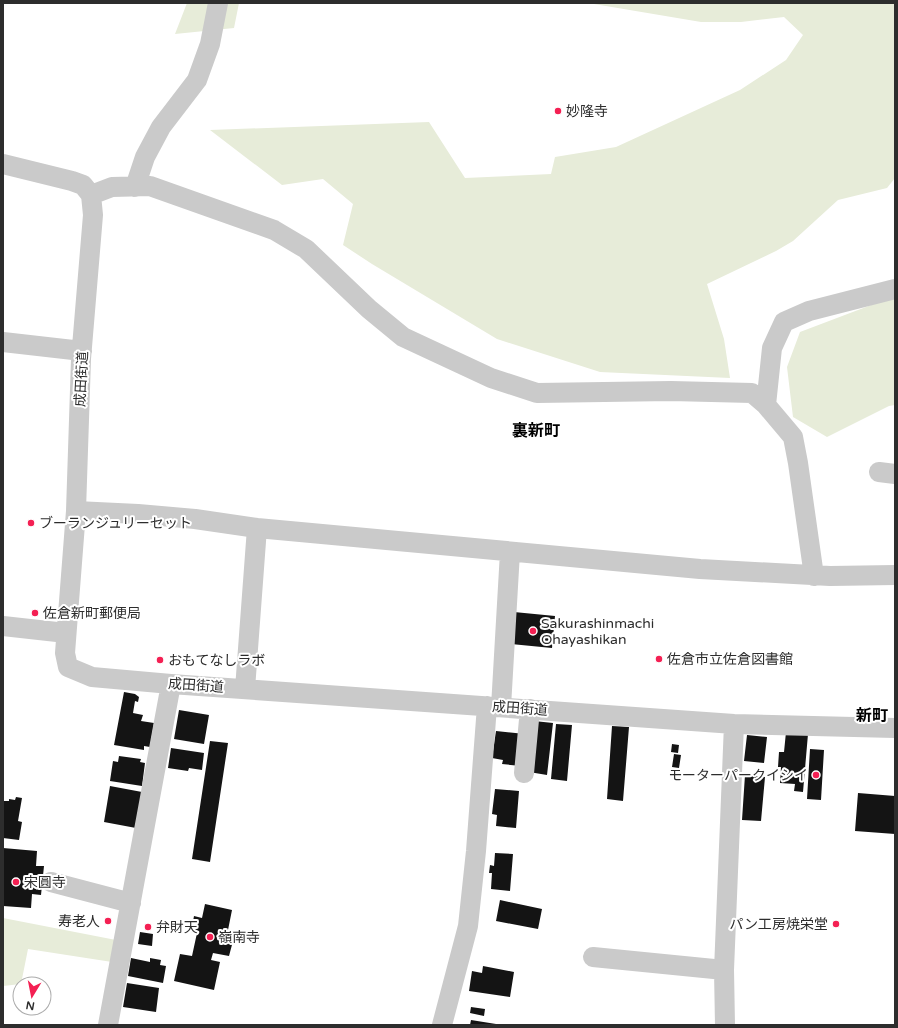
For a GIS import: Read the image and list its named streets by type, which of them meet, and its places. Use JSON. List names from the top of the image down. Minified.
{"streets":{"street":["成田街道"]},"districts":["裏新町","新町"],"places":["妙隆寺","ブーランジュリーセット","佐倉新町郵便局","Sakurashinmachi Ohayashikan","佐倉市立佐倉図書館","おもてなしラボ","モーターパークイシイ","宋圓寺","寿老人","パン工房焼栄堂","弁財天","嶺南寺"],"north":"bottom"}
